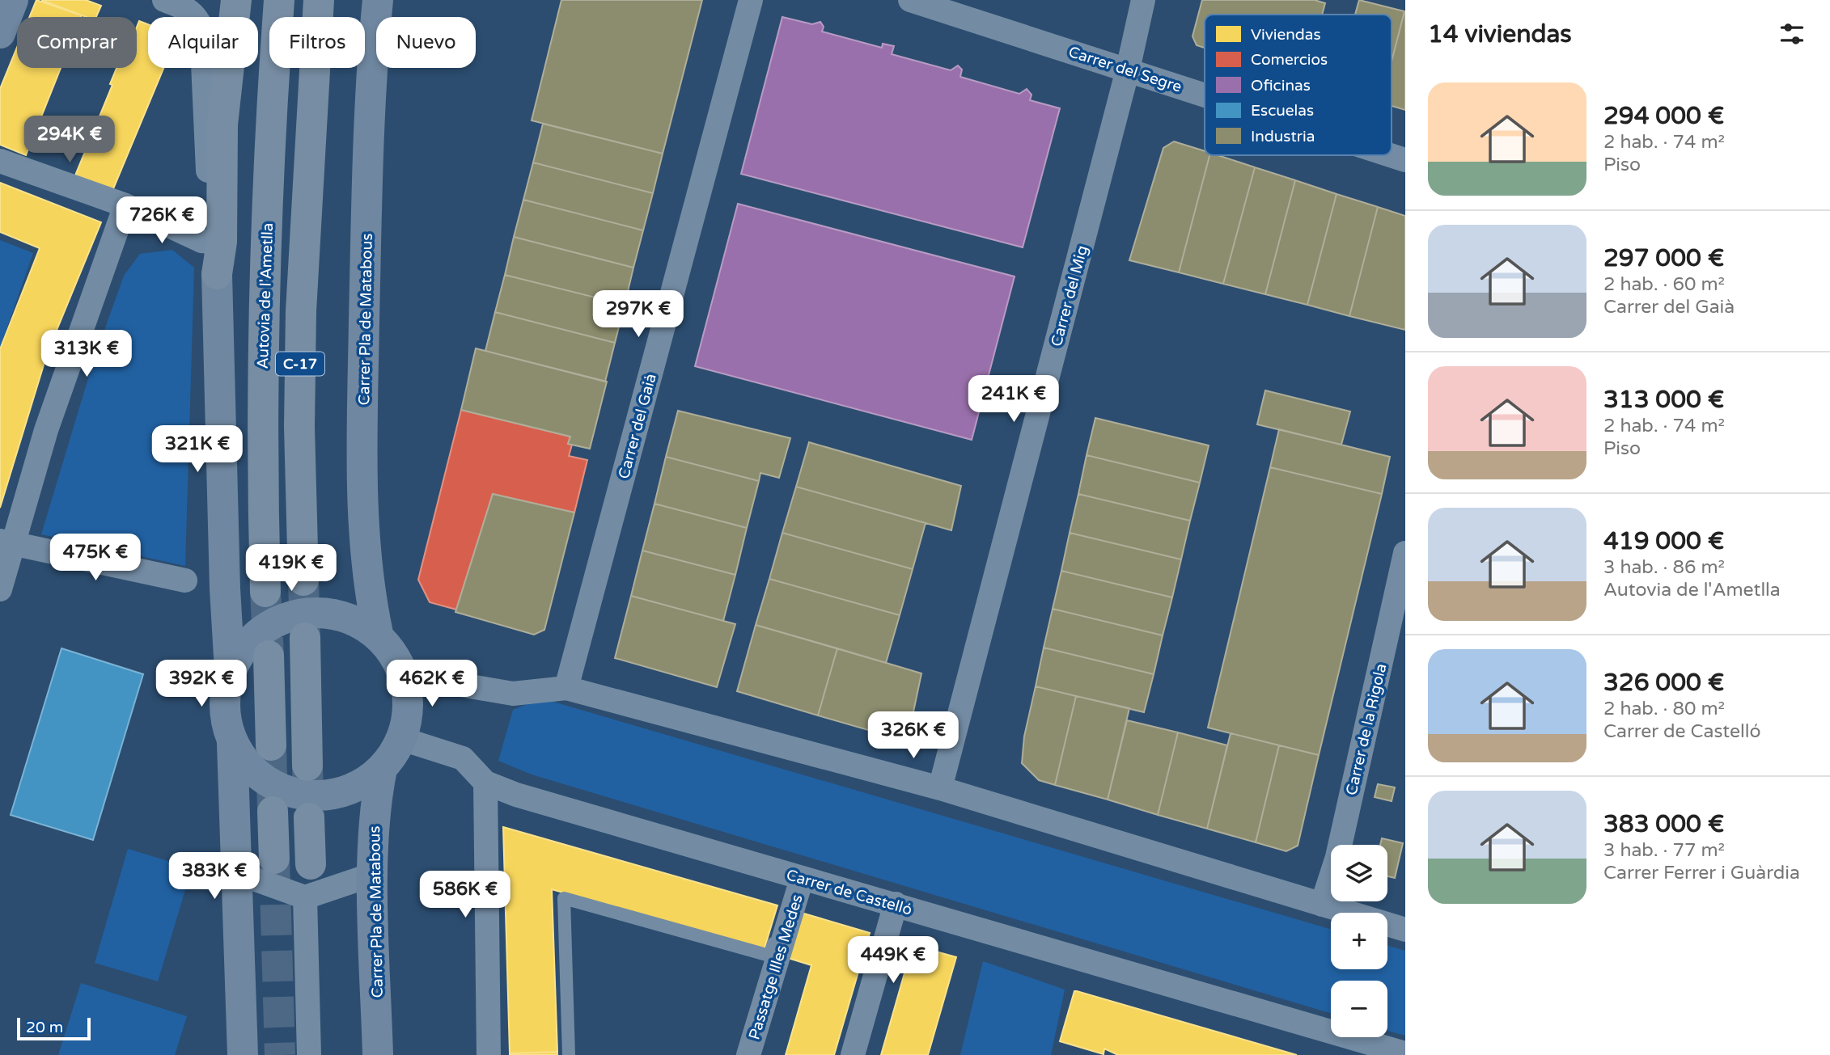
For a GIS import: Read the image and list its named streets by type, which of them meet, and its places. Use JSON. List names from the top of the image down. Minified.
{"streets":{"highway":["Autovia de l'Ametlla","C-17"],"main road":["Carrer Pla de Matabous"],"street":["Carrer del Segre","Carrer del Mig","Carrer del Gaià","Carrer de la Rigola","Carrer de Castelló","Passatge Illes Medes"]},"crossings":[["Carrer del Segre","Carrer del Mig"],["Carrer Pla de Matabous","Carrer de Castelló"],["Carrer de Castelló","Passatge Illes Medes"]],"legend":["Viviendas","Comercios","Oficinas","Escuelas","Industria"],"scale_bar":"20 m","page":{"heading":"14 viviendas","chip":["Comprar","Alquilar","Filtros","Nuevo"],"list":[{"name":"294 000 €","note":"2 hab. · 74 m² · Piso"},{"name":"297 000 €","note":"2 hab. · 60 m² · Carrer del Gaià"},{"name":"313 000 €","note":"2 hab. · 74 m² · Piso"},{"name":"419 000 €","note":"3 hab. · 86 m² · Autovia de l'Ametlla"},{"name":"326 000 €","note":"2 hab. · 80 m² · Carrer de Castelló"},{"name":"383 000 €","note":"3 hab. · 77 m² · Carrer Ferrer i Guàrdia"}],"price":["294K €","726K €","297K €","313K €","241K €","321K €","475K €","419K €","392K €","462K €","326K €","383K €","586K €","449K €"],"map_buttons":["+","−"],"scale":"20 m"}}
